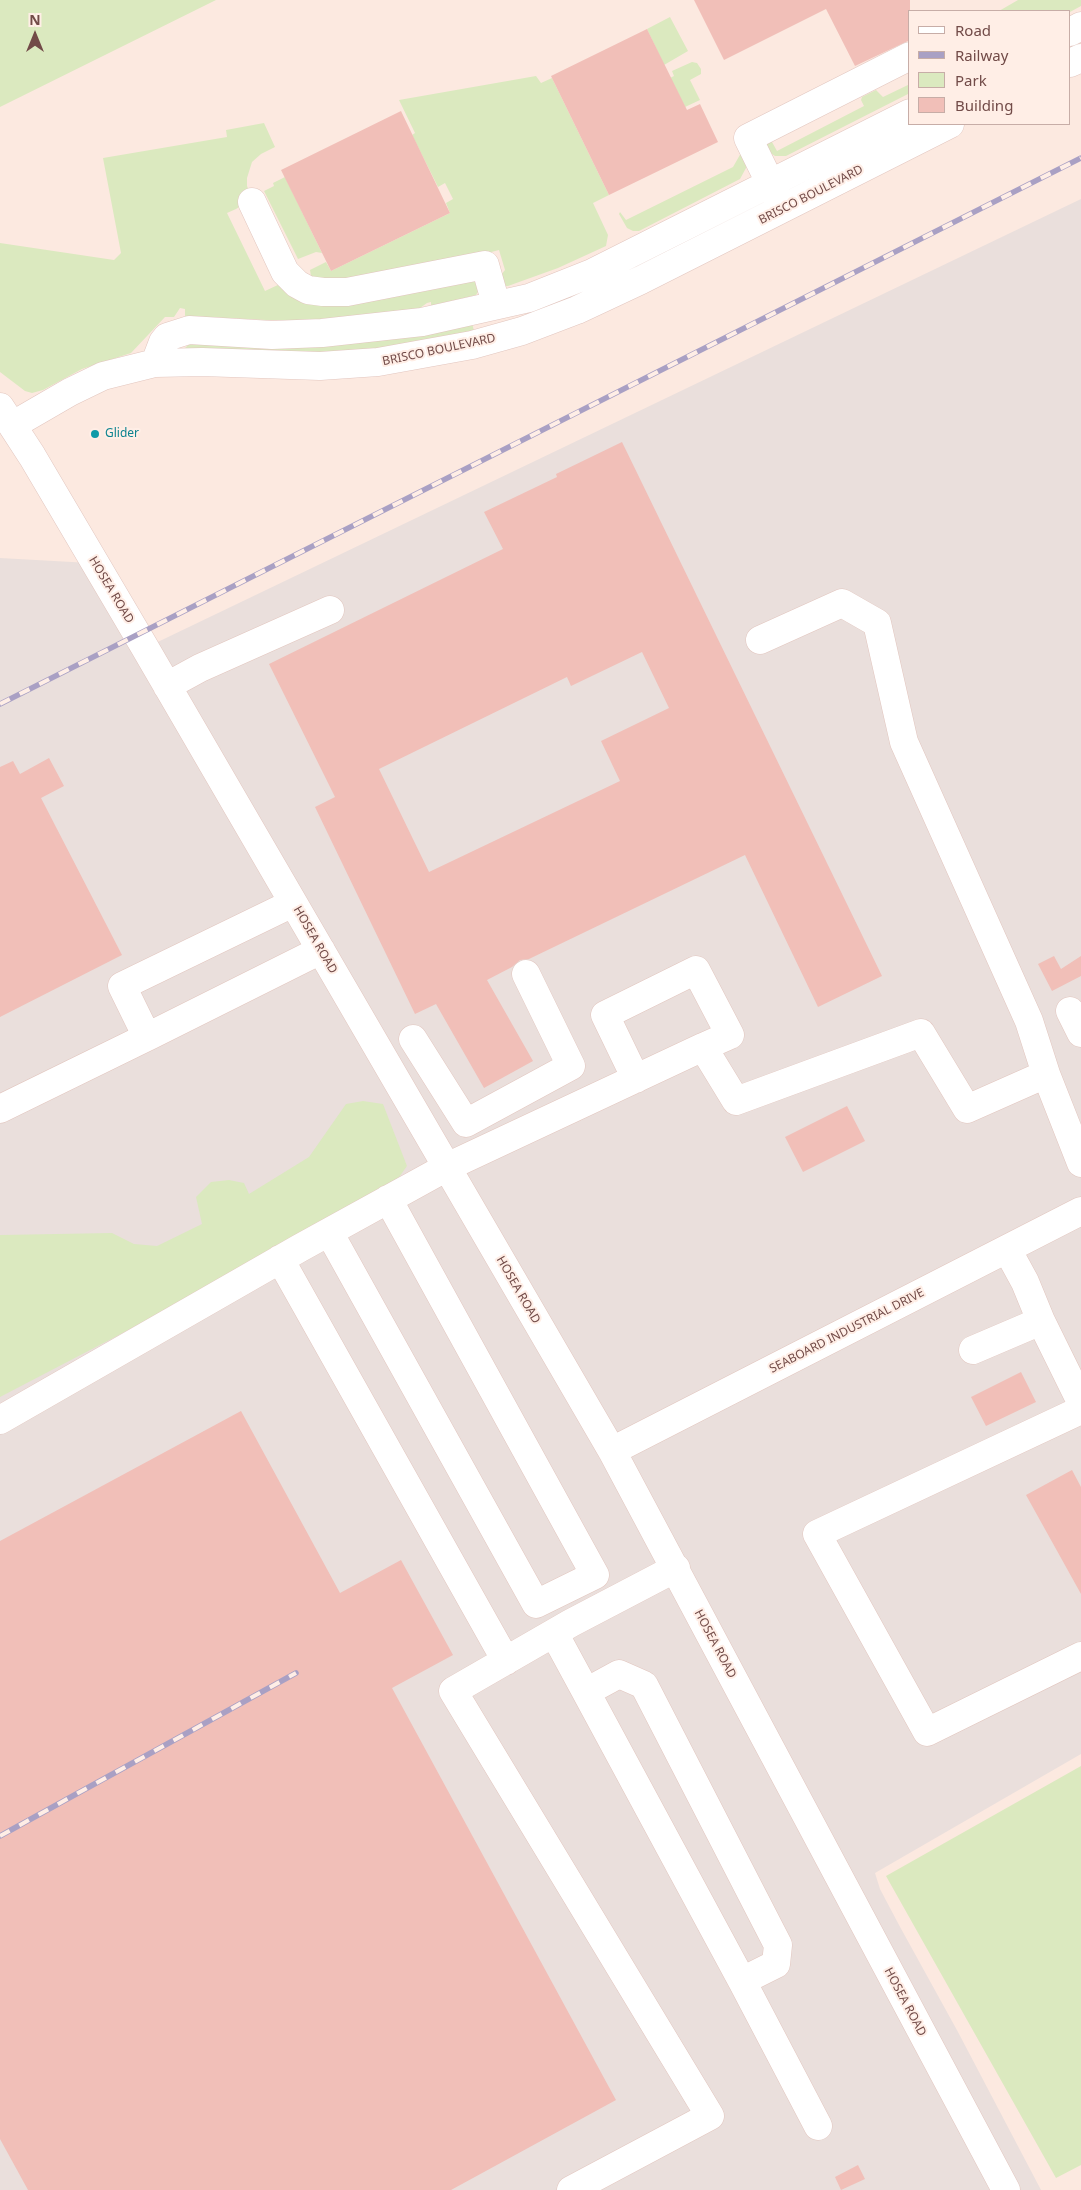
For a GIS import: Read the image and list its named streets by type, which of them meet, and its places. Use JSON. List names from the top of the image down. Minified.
{"streets":{"street":["BRISCO BOULEVARD","HOSEA ROAD","SEABOARD INDUSTRIAL DRIVE"]},"crossings":[["BRISCO BOULEVARD","HOSEA ROAD"],["HOSEA ROAD","SEABOARD INDUSTRIAL DRIVE"]],"places":["Glider"],"legend":["Road","Railway","Park","Building"],"north":"top"}
